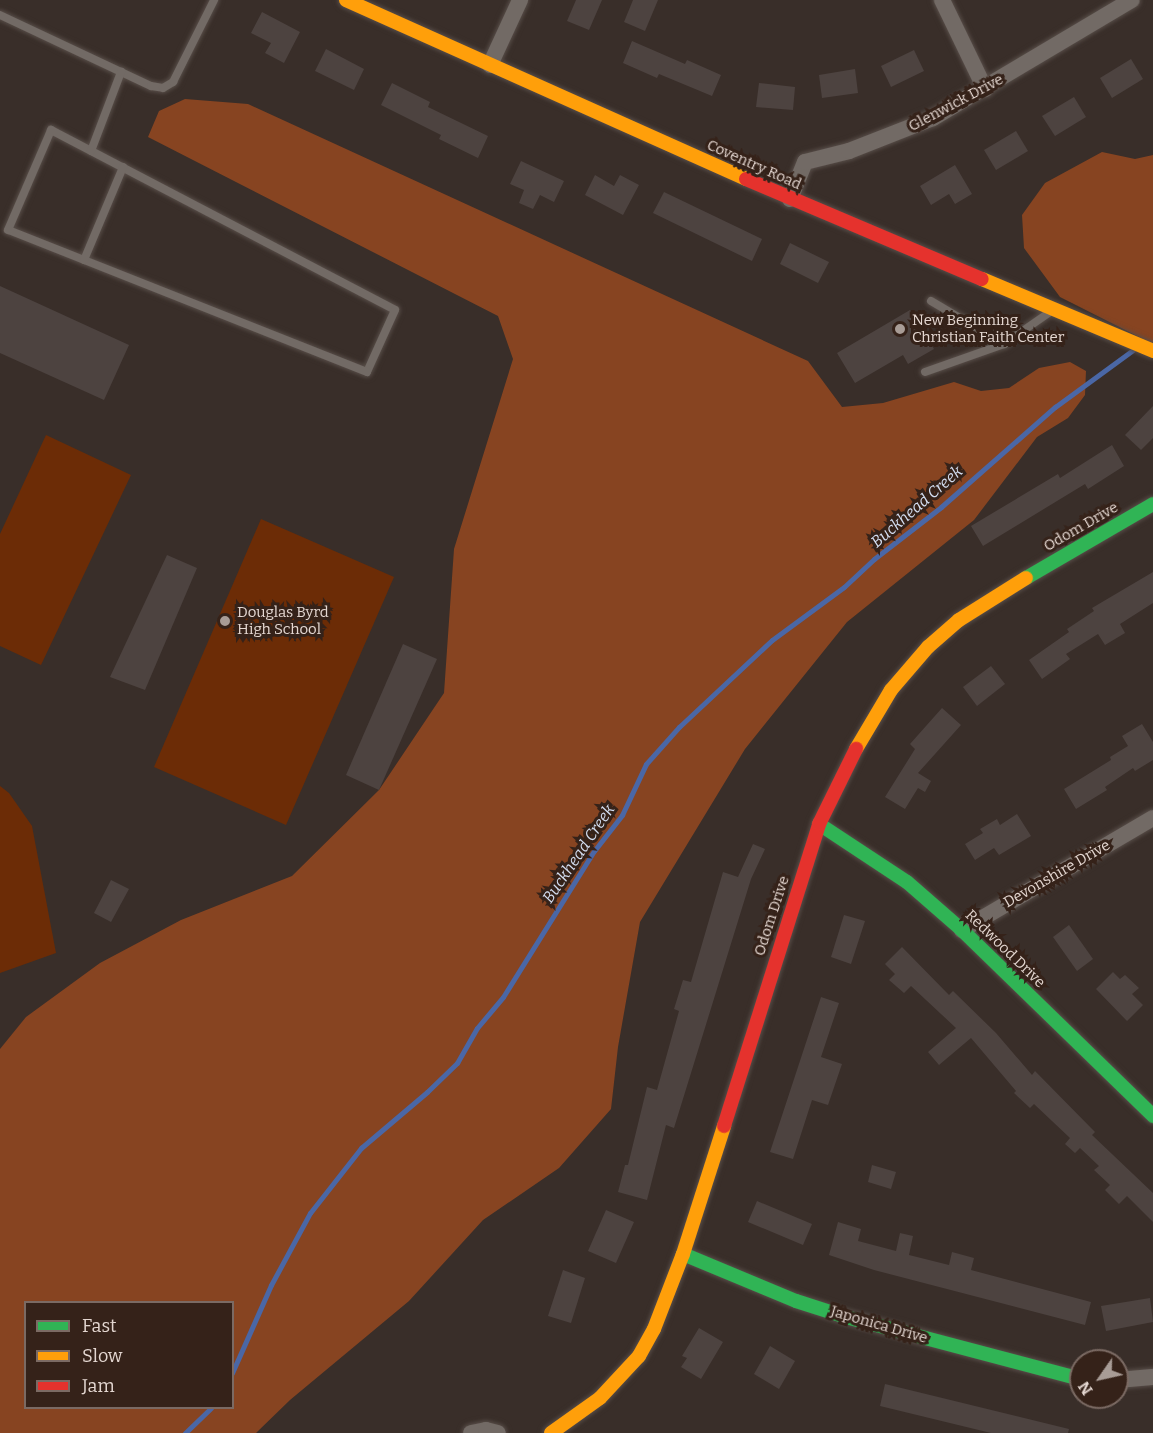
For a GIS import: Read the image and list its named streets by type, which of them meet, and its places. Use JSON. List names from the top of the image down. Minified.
{"streets":{"street":["Glenwick Drive","Coventry Road","Odom Drive","Devonshire Drive","Redwood Drive","Japonica Drive"]},"crossings":[["Glenwick Drive","Coventry Road"],["Odom Drive","Redwood Drive"],["Odom Drive","Japonica Drive"],["Devonshire Drive","Redwood Drive"]],"water":["Buckhead Creek"],"places":["New Beginning Christian Faith Center","Douglas Byrd High School"],"legend":["Fast","Slow","Jam"],"north":"bottom left"}
